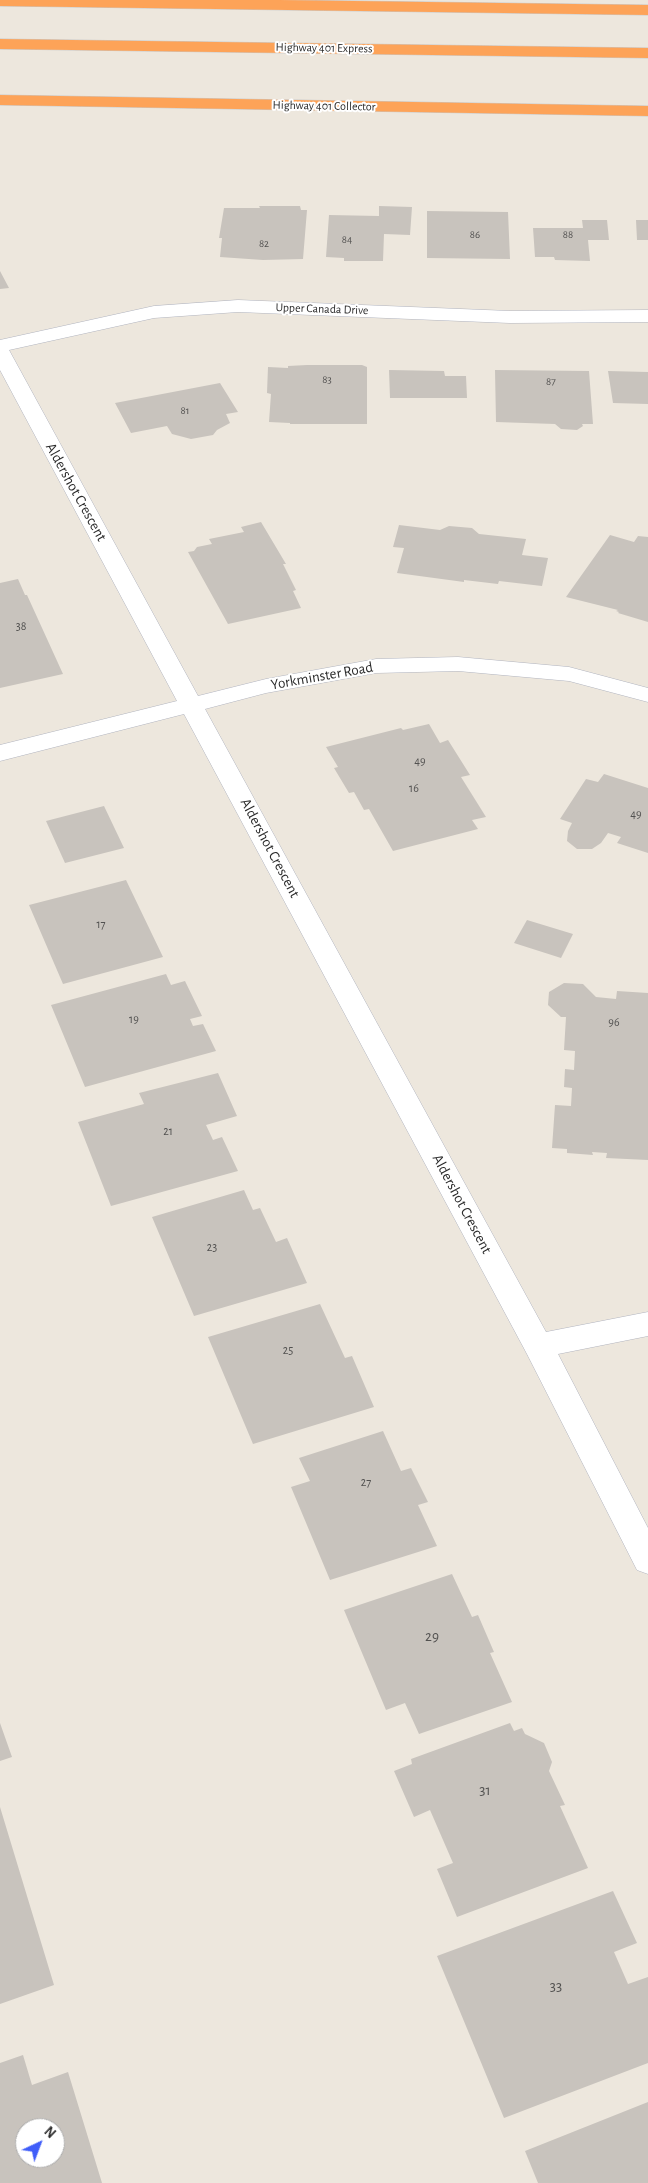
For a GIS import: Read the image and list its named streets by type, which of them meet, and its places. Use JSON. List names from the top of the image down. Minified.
{"streets":{"highway":["Highway 401 Express","Highway 401 Collector"],"street":["Upper Canada Drive","Aldershot Crescent","Yorkminster Road"]},"crossings":[["Aldershot Crescent","Yorkminster Road"]],"house_numbers":["86","88","84","82","83","87","81","38","49","16","49","17","19","96","21","23","25","27","29","31","33"],"north":"top right"}
